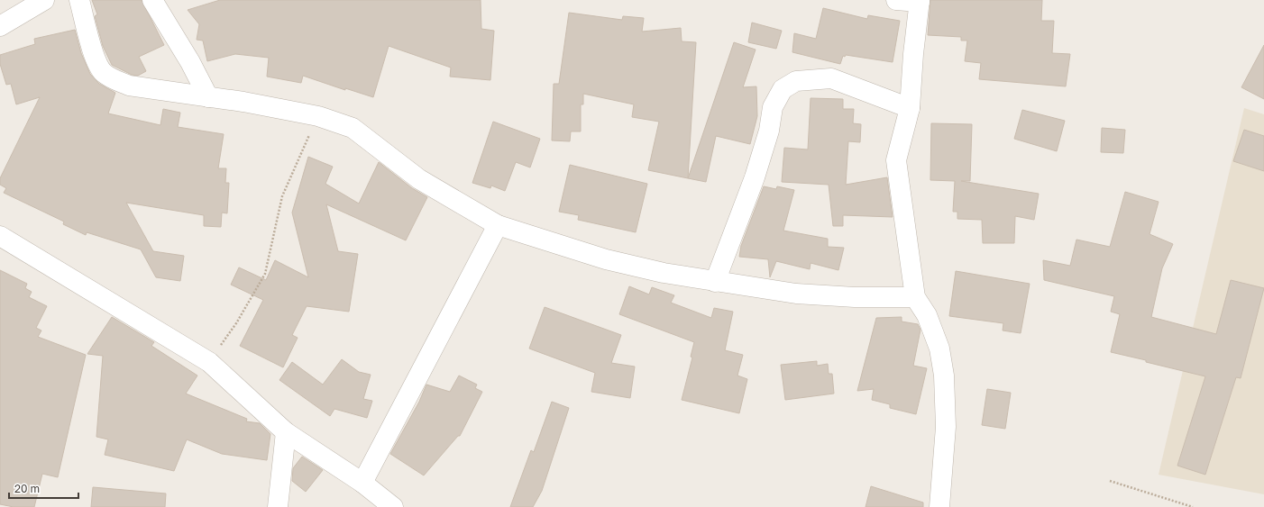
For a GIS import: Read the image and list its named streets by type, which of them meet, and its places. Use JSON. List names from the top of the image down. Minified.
{"scale_bar":"20 m"}
